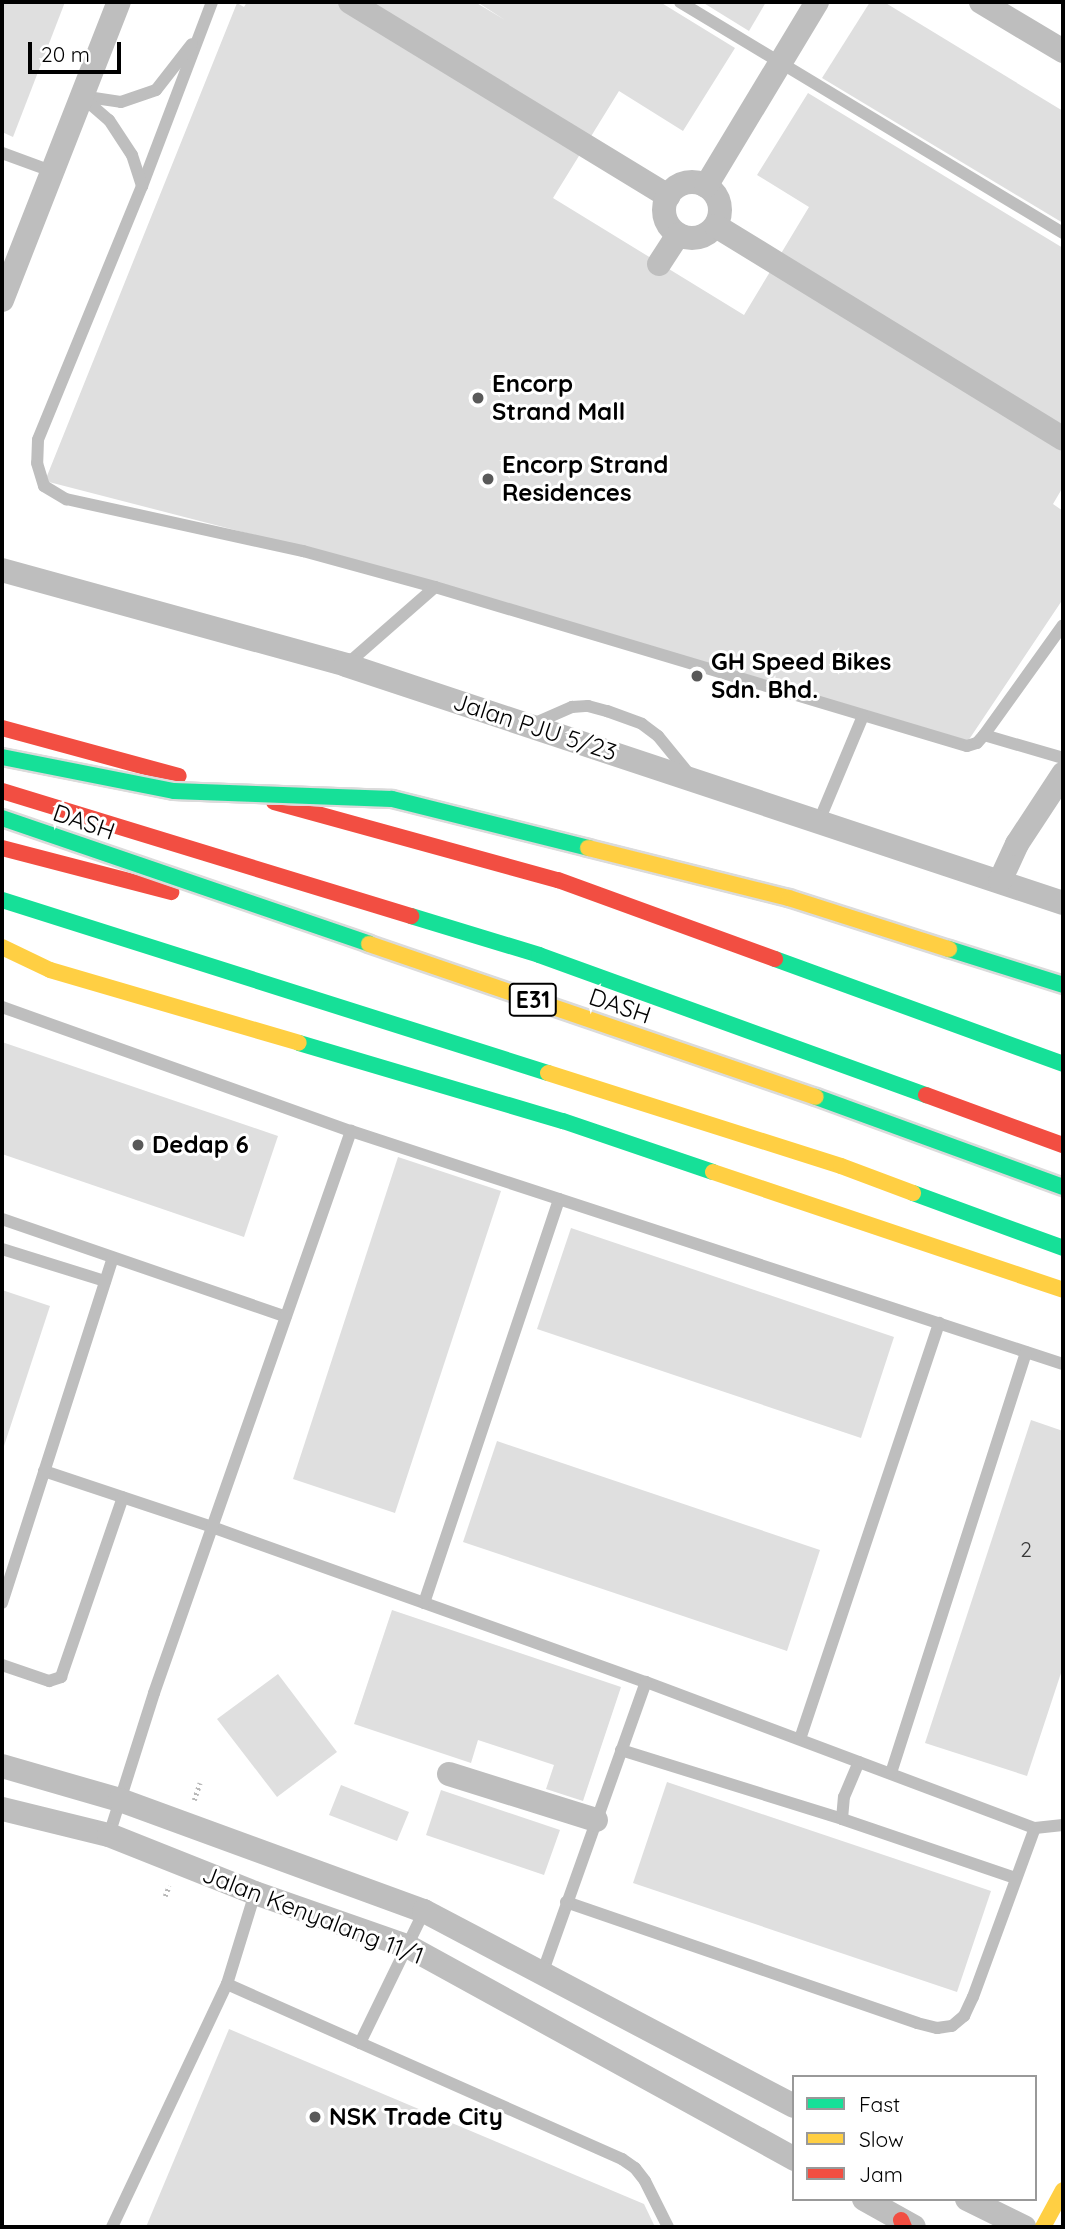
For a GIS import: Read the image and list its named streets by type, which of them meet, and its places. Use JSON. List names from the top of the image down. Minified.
{"streets":{"main road":["DASH","E31"],"street":["Jalan PJU 5/23","Jalan Kenyalang 11/1"]},"places":["Encorp Strand Mall","Encorp Strand Residences","GH Speed Bikes Sdn. Bhd.","Dedap 6","NSK Trade City"],"house_numbers":["2"],"legend":["Fast","Slow","Jam"],"scale_bar":"20 m"}
